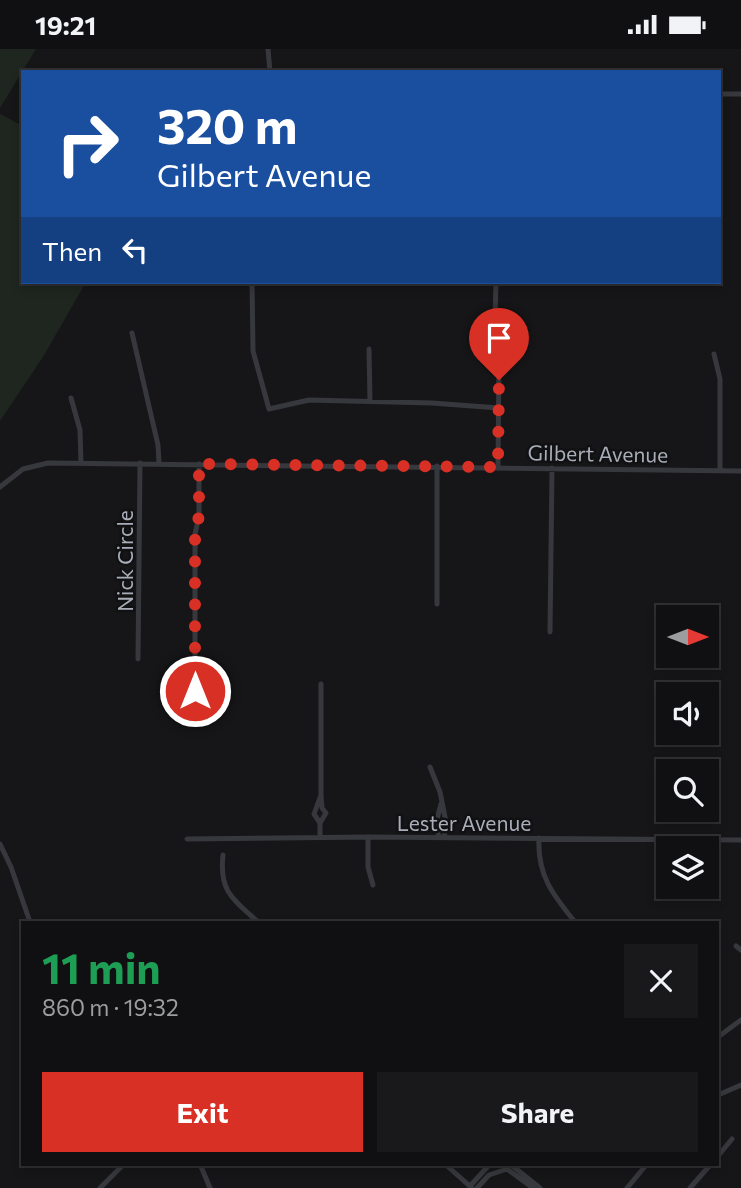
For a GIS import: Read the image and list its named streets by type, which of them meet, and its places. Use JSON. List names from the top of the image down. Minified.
{"streets":{"street":["Gilbert Avenue","Nick Circle","Lester Avenue"]},"crossings":[["Gilbert Avenue","Nick Circle"]],"north":"right","page":{"status":"19:21","turn":["320 m","Gilbert Avenue"],"then":"Then","heading":["11 min","860 m · 19:32"],"buttons":["Exit","Share"]}}
